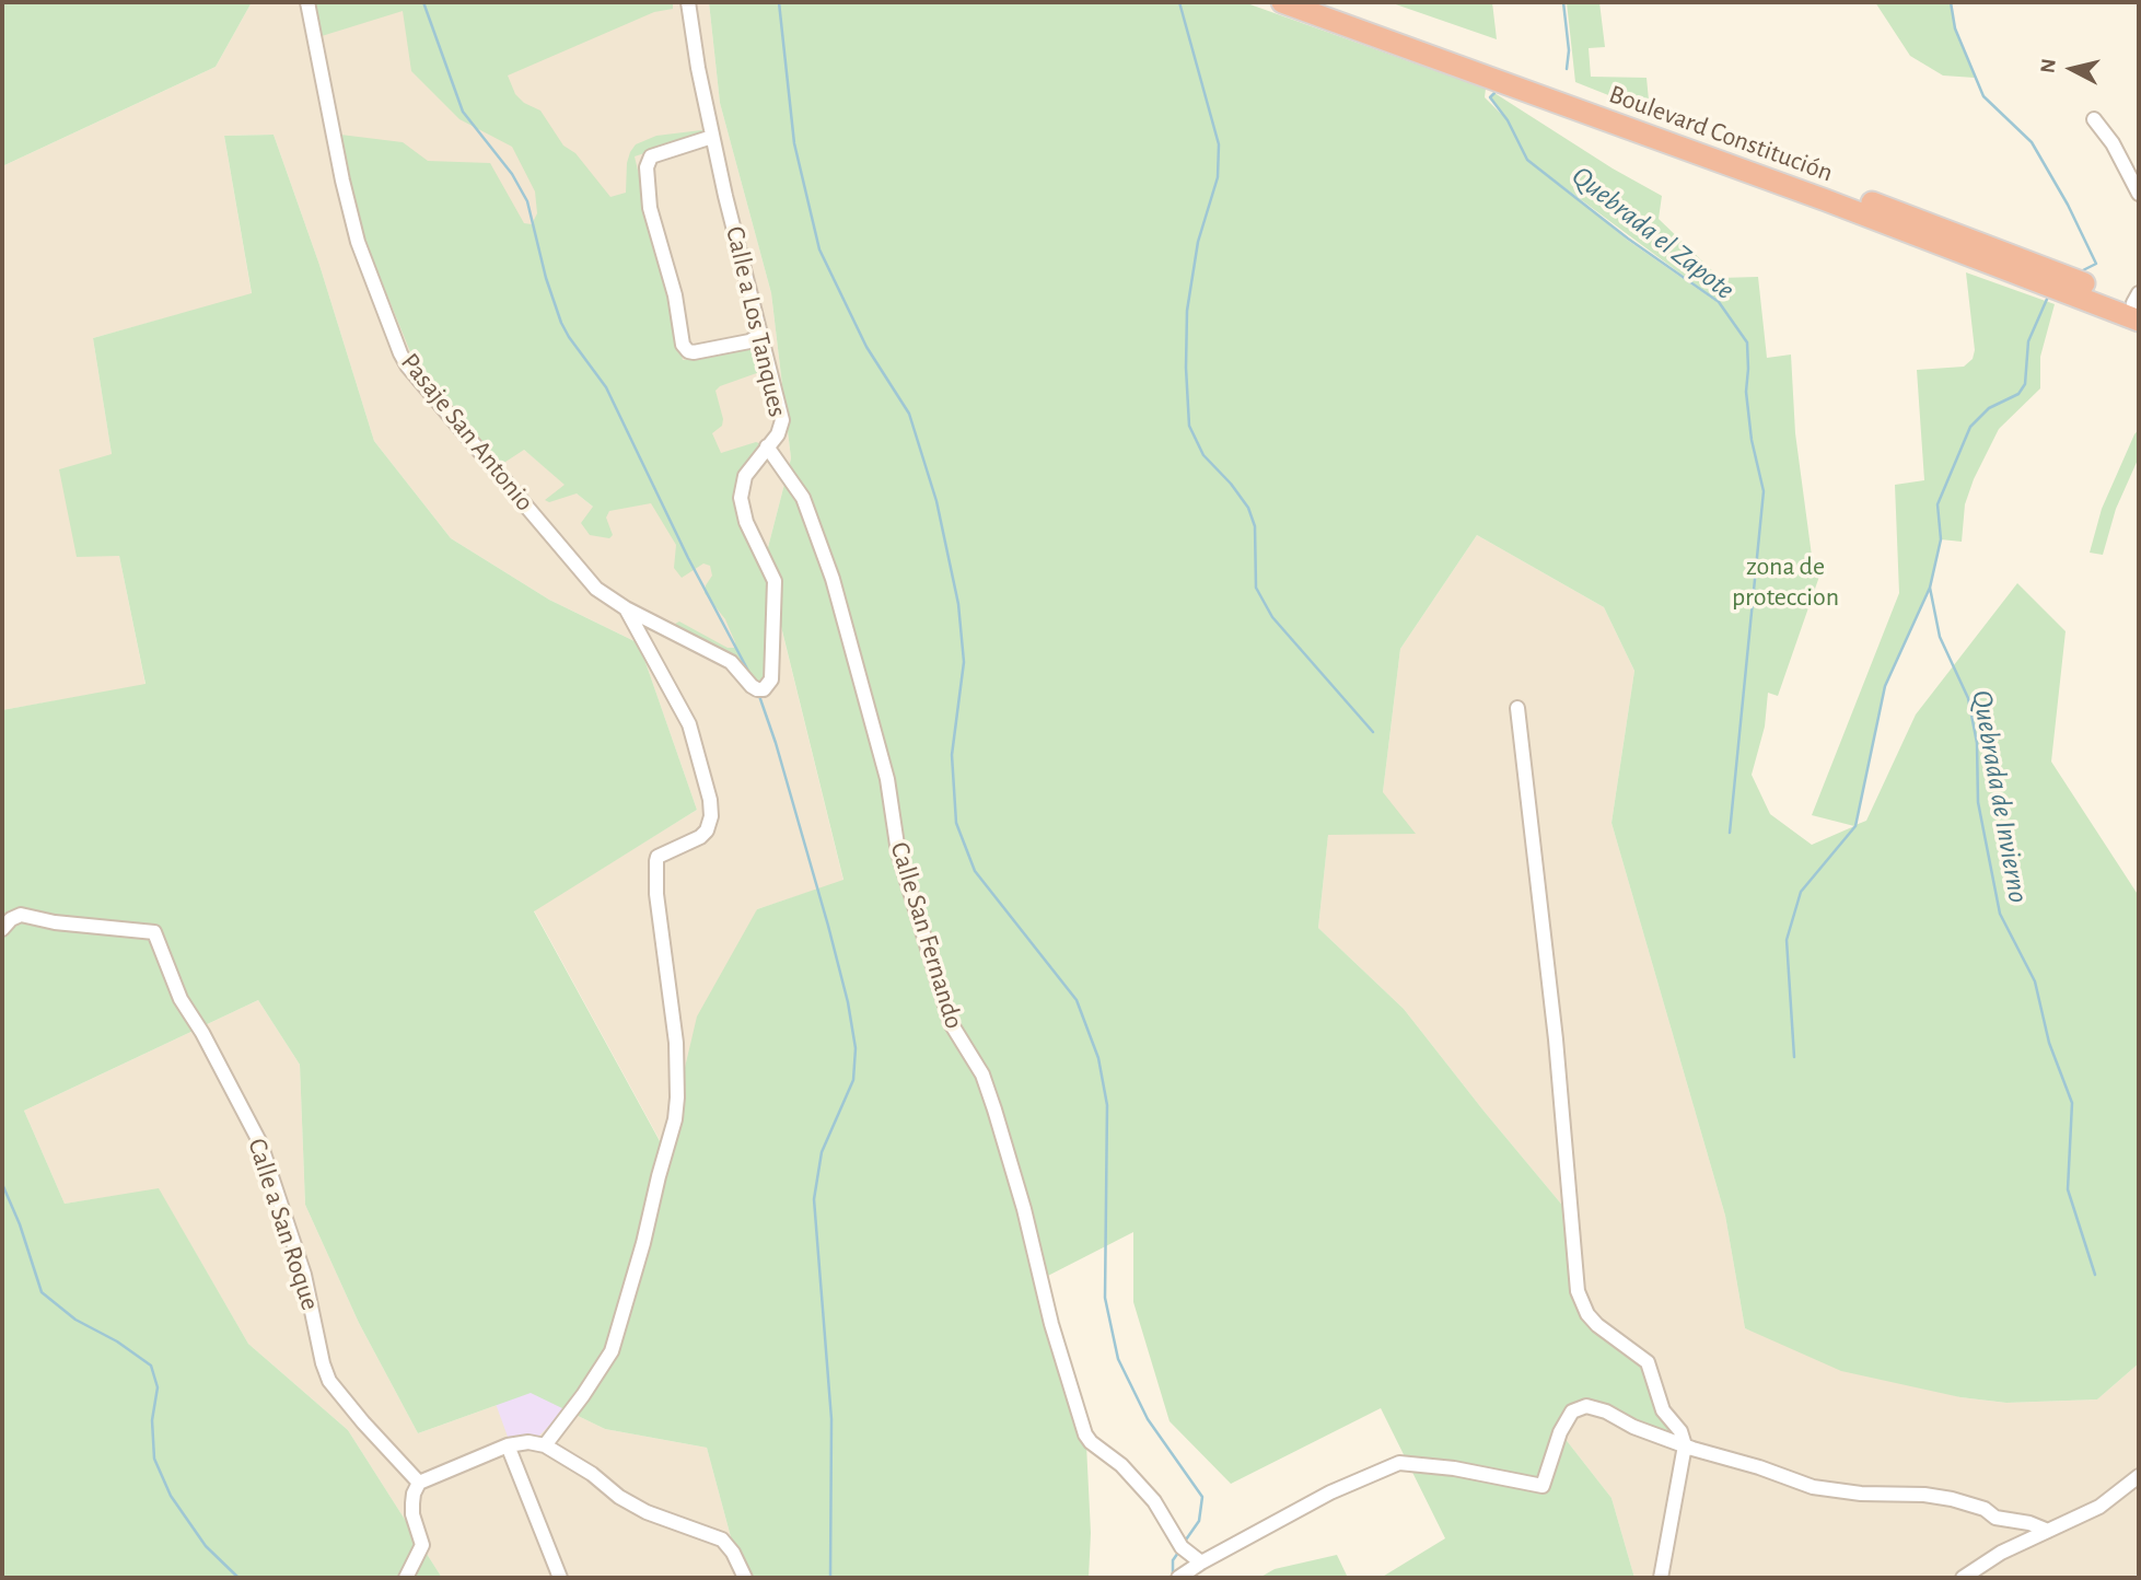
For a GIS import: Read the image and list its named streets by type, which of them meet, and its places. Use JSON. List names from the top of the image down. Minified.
{"streets":{"highway":["Boulevard Constitución"],"street":["Calle a Los Tanques","Pasaje San Antonio","Calle San Fernando","Calle a San Roque"]},"crossings":[["Calle a Los Tanques","Pasaje San Antonio"],["Calle a Los Tanques","Calle San Fernando"]],"water":["Quebrada el Zapote","Quebrada de Invierno"],"parks":["zona de proteccion"],"north":"left"}
